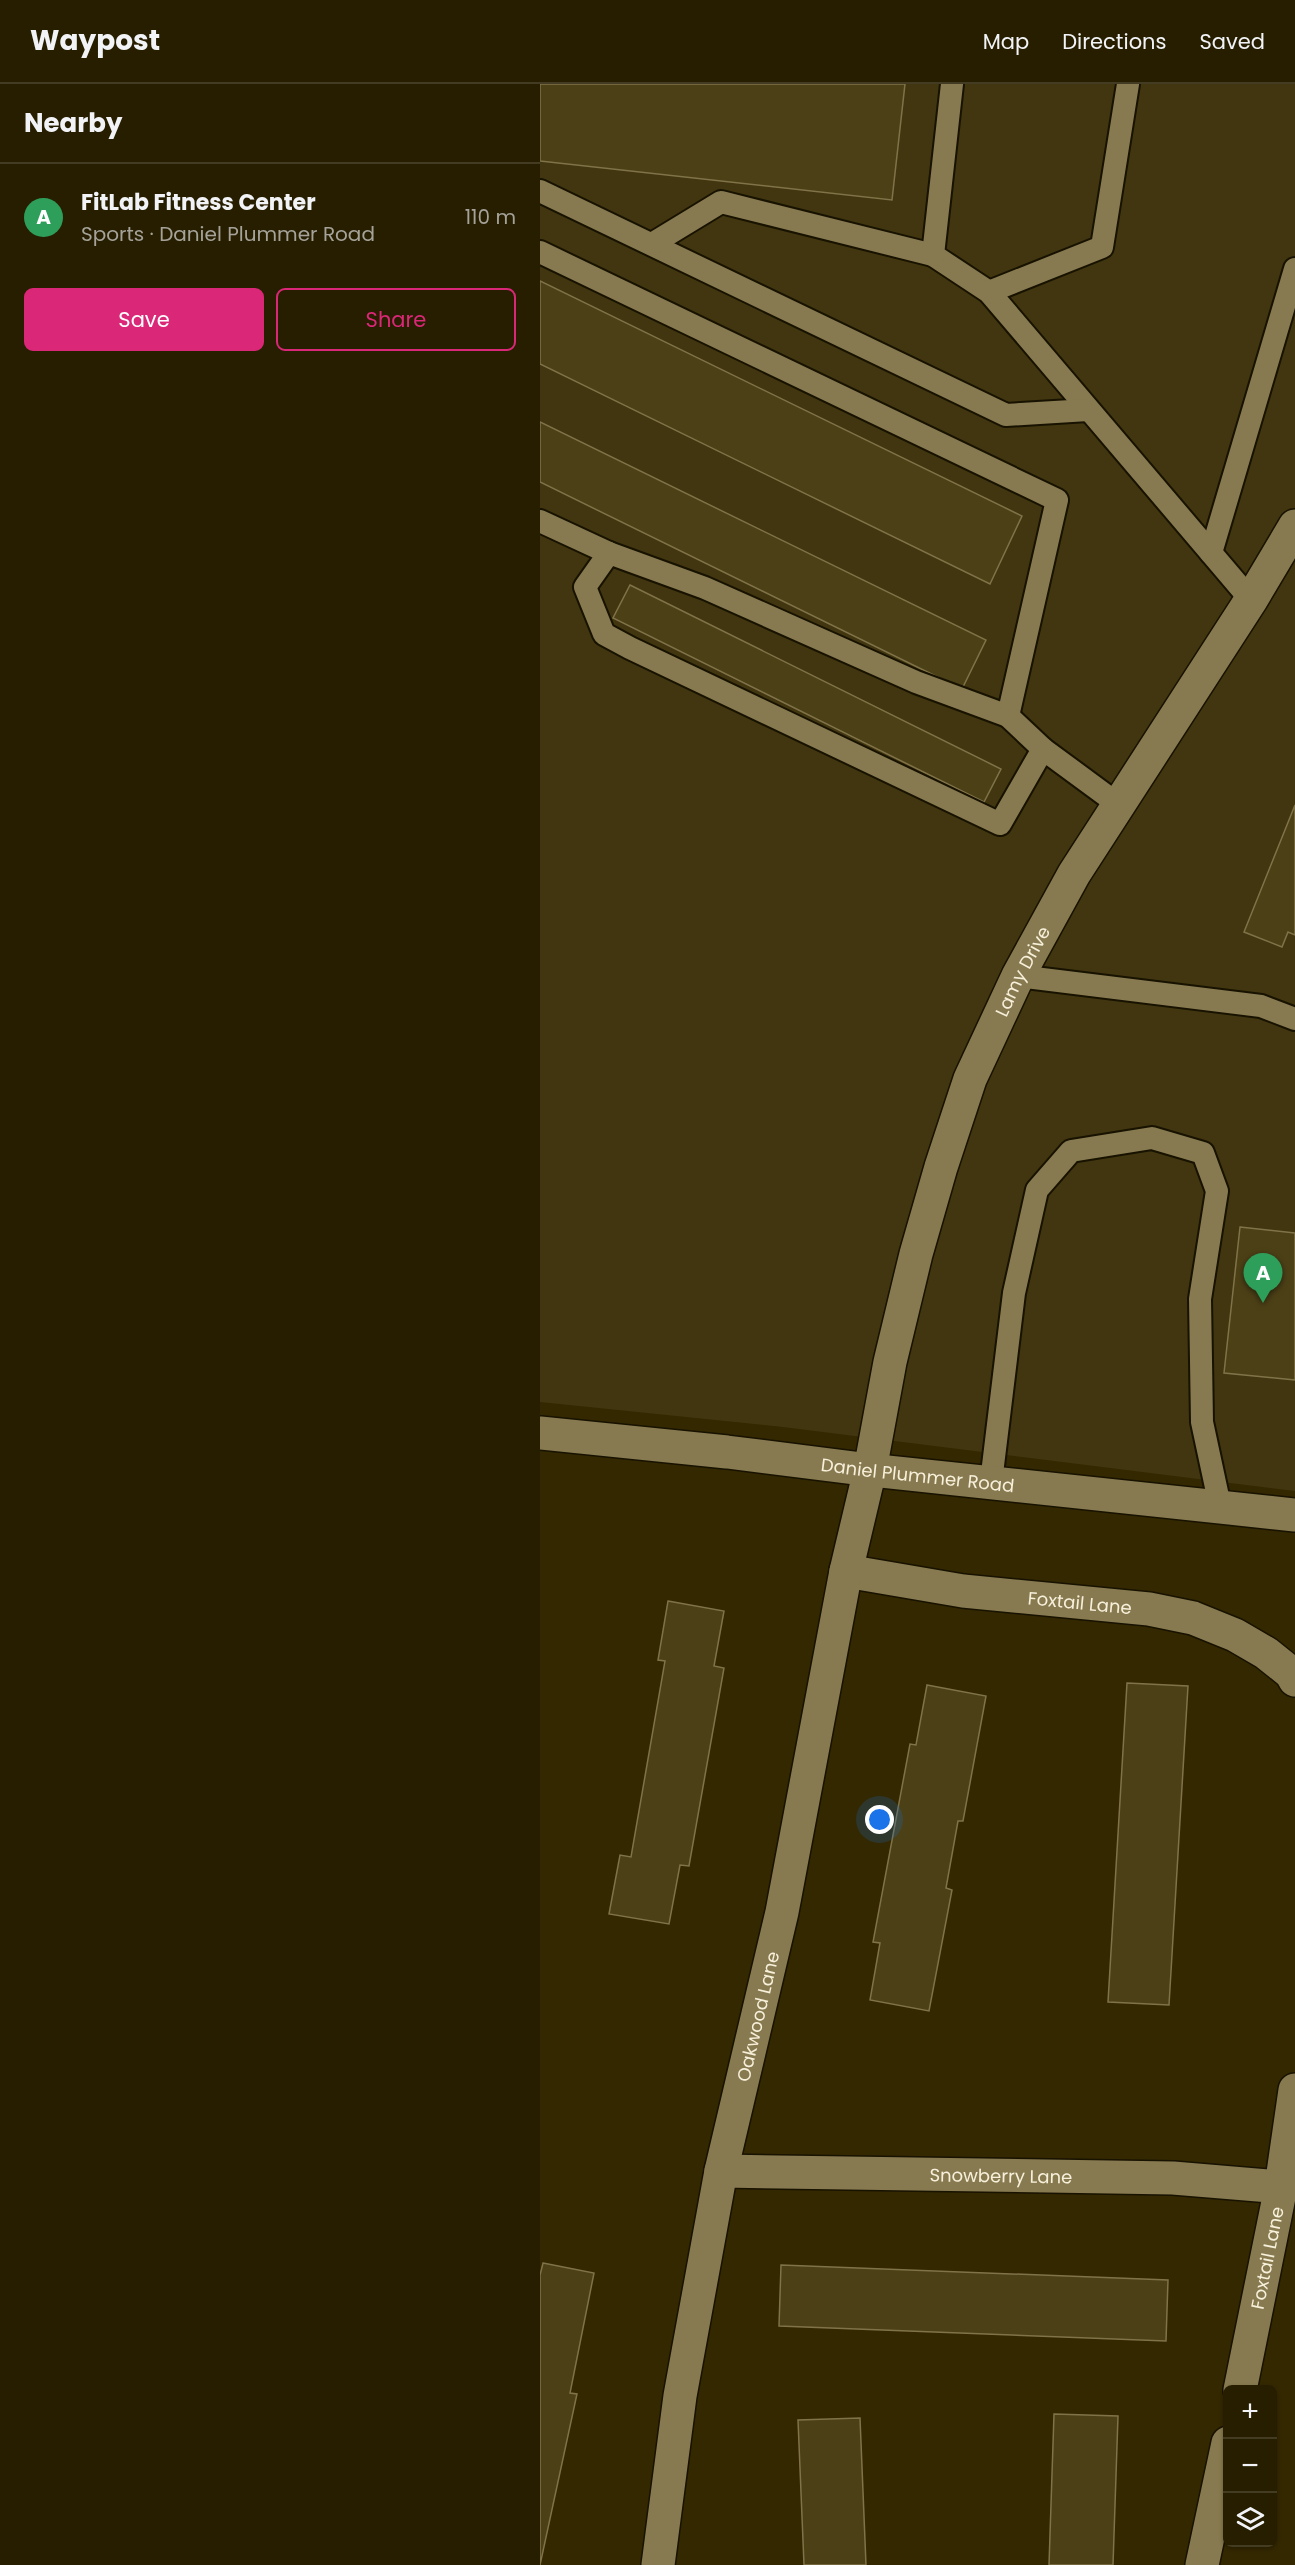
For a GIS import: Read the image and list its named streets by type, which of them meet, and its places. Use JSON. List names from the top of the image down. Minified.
{"streets":{"street":["Lamy Drive","Daniel Plummer Road","Foxtail Lane","Oakwood Lane","Snowberry Lane"]},"crossings":[["Lamy Drive","Daniel Plummer Road"],["Lamy Drive","Oakwood Lane"],["Daniel Plummer Road","Oakwood Lane"],["Foxtail Lane","Oakwood Lane"],["Foxtail Lane","Snowberry Lane"],["Oakwood Lane","Snowberry Lane"]],"page":{"header":"Waypost","nav":["Map","Directions","Saved"],"heading":"Nearby","list":[{"mark":"A","name":"FitLab Fitness Center","note":"Sports · Daniel Plummer Road","value":"110 m"}],"buttons":["Save","Share"],"pins":"A","map_buttons":["+","−"]}}
